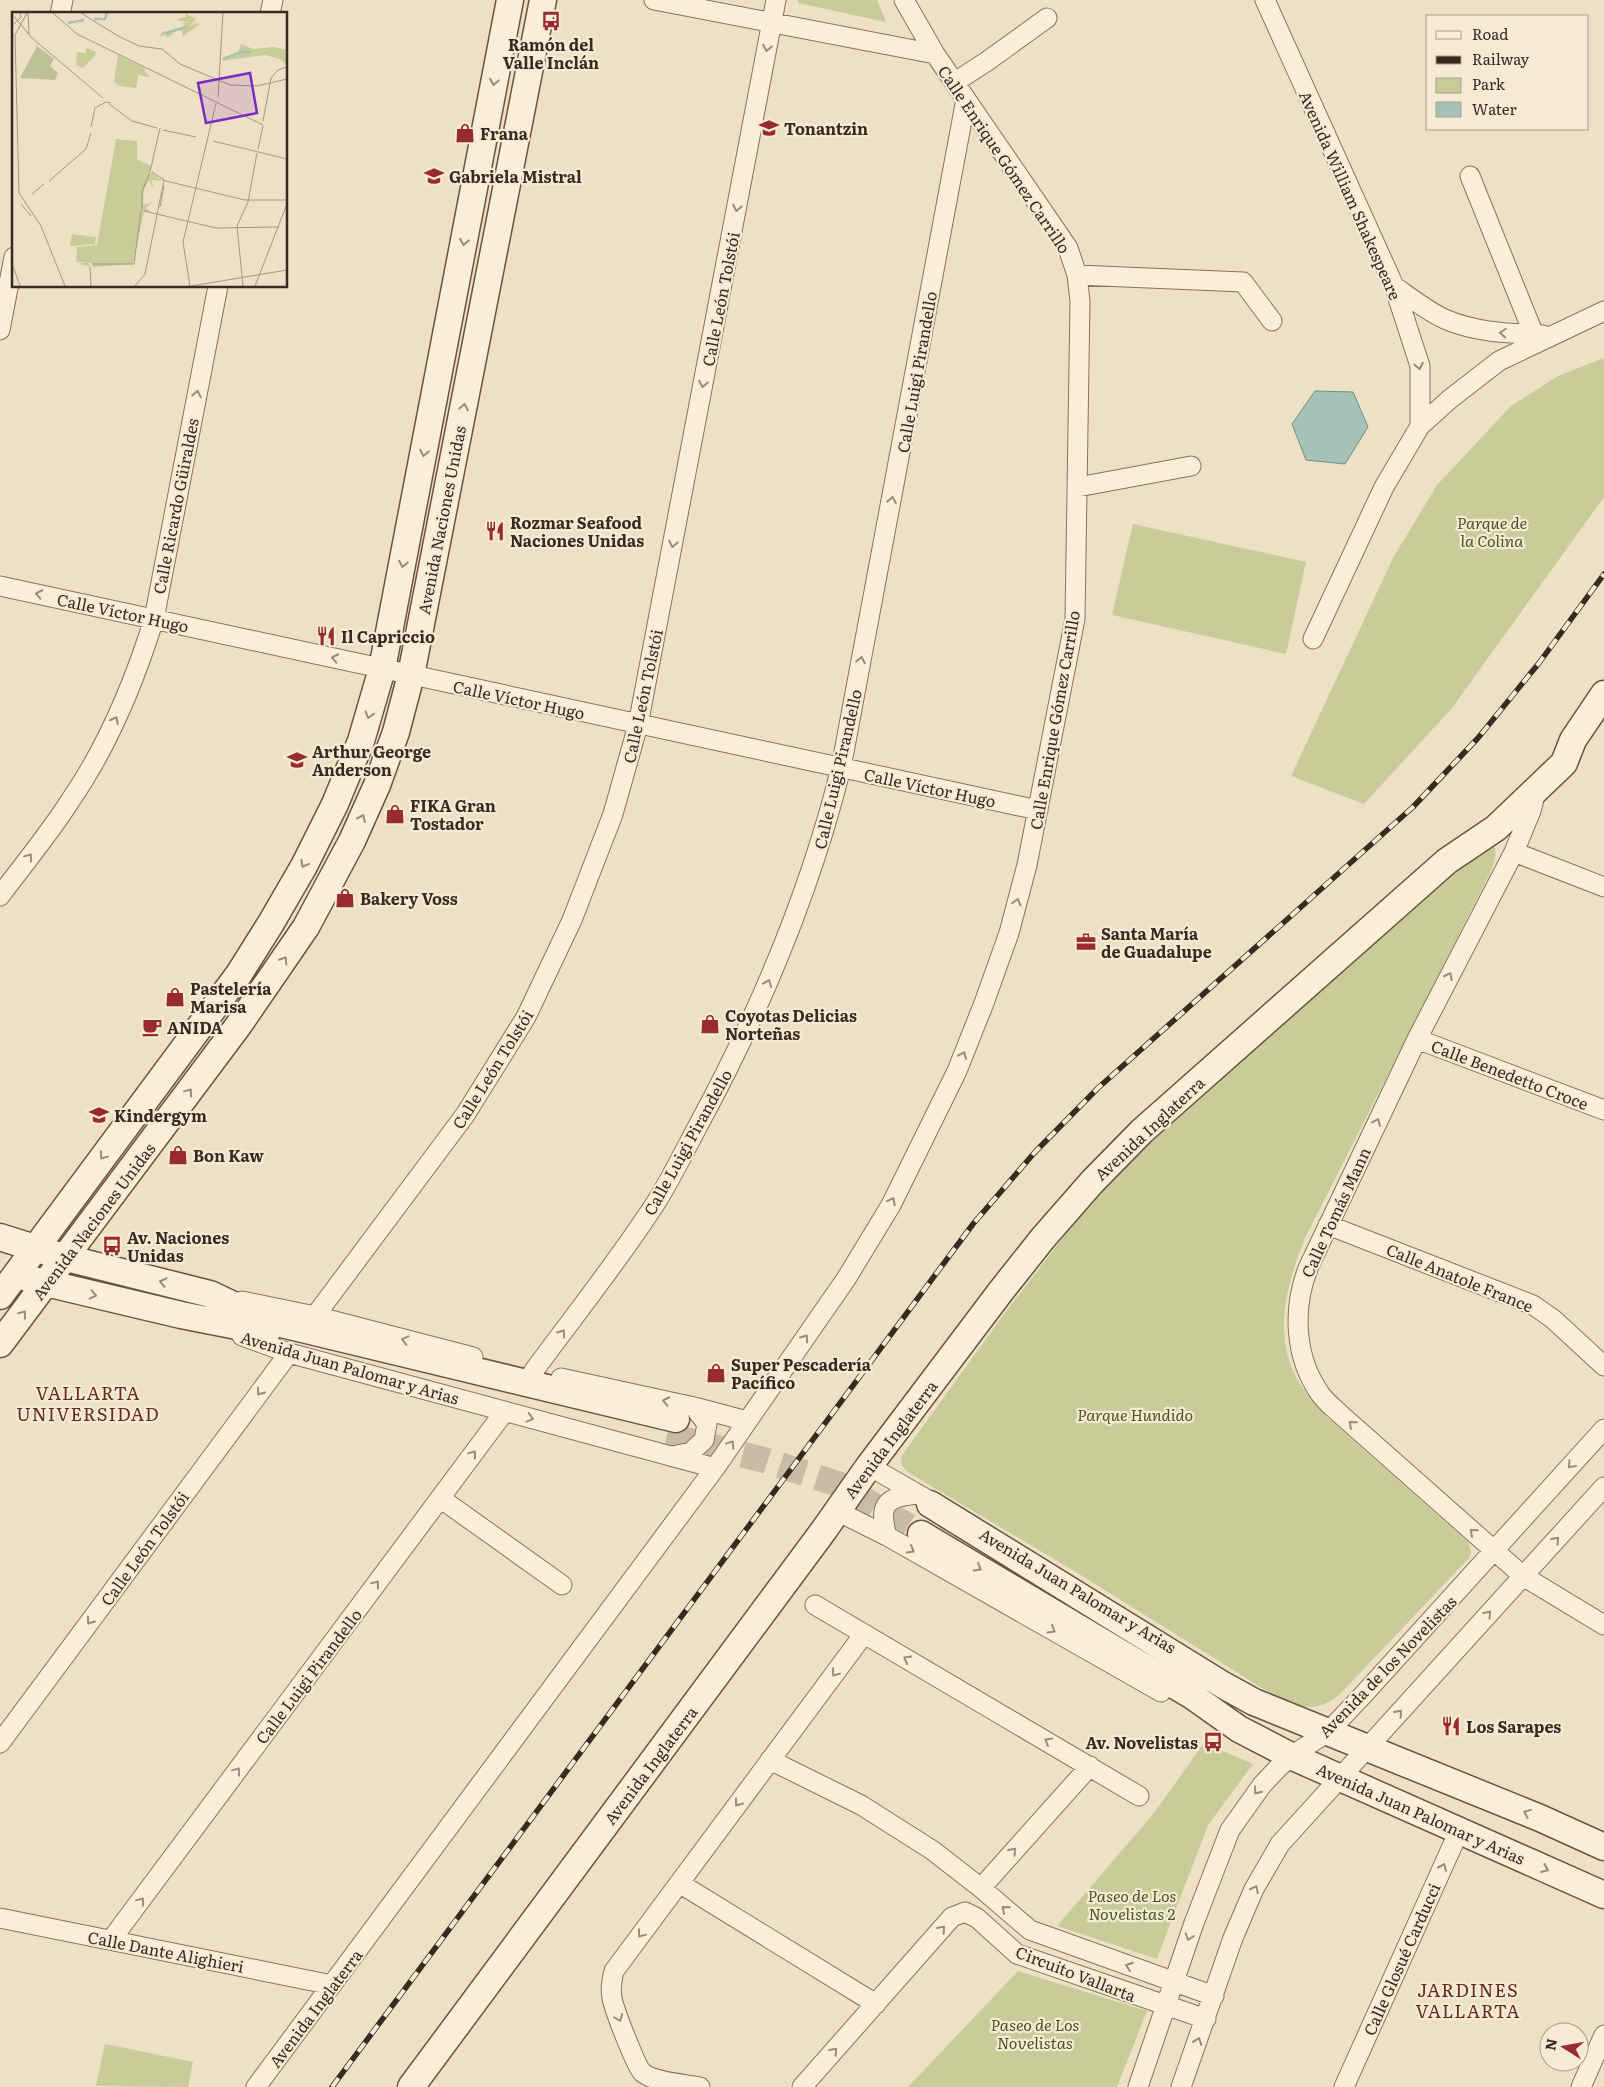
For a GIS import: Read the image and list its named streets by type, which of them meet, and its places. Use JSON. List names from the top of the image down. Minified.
{"streets":{"street":["Calle Enrique Gómez Carrillo","Avenida William Shakespeare","Calle León Tolstói","Calle Luigi Pirandello","Calle Ricardo Güiraldes","Avenida Naciones Unidas","Calle Víctor Hugo","Calle Benedetto Croce","Avenida Inglaterra","Calle Tomás Mann","Calle Anatole France","Avenida Juan Palomar y Arias","Avenida de los Novelistas","Calle Dante Alighieri","Calle Glosué Carducci","Circuito Vallarta"]},"crossings":[["Calle Enrique Gómez Carrillo","Calle Luigi Pirandello"],["Calle Enrique Gómez Carrillo","Calle Víctor Hugo"],["Calle Enrique Gómez Carrillo","Avenida Inglaterra"],["Calle Enrique Gómez Carrillo","Avenida Juan Palomar y Arias"],["Calle León Tolstói","Calle Víctor Hugo"],["Calle León Tolstói","Avenida Juan Palomar y Arias"],["Calle Luigi Pirandello","Calle Víctor Hugo"],["Calle Luigi Pirandello","Avenida Juan Palomar y Arias"],["Calle Luigi Pirandello","Calle Dante Alighieri"],["Calle Ricardo Güiraldes","Calle Víctor Hugo"],["Avenida Naciones Unidas","Calle Víctor Hugo"],["Calle Benedetto Croce","Calle Tomás Mann"],["Avenida Inglaterra","Calle Tomás Mann"],["Avenida Inglaterra","Avenida Juan Palomar y Arias"],["Avenida Inglaterra","Calle Dante Alighieri"],["Calle Tomás Mann","Calle Anatole France"],["Calle Tomás Mann","Avenida de los Novelistas"],["Avenida Juan Palomar y Arias","Avenida de los Novelistas"],["Avenida Juan Palomar y Arias","Calle Glosué Carducci"],["Avenida de los Novelistas","Circuito Vallarta"]],"one_way":["Calle Enrique Gómez Carrillo","Calle León Tolstói","Calle Luigi Pirandello","Calle Ricardo Güiraldes","Calle Víctor Hugo","Calle Tomás Mann"],"districts":["VALLARTA UNIVERSIDAD","JARDINES VALLARTA"],"parks":["Parque de la Colina","Parque Hundido","Paseo de Los Novelistas 2","Paseo de Los Novelistas"],"places":{"bus stop":["Ramón del Valle Inclán","Av. Naciones Unidas","Av. Novelistas"],"school or university":["Tonantzin","Gabriela Mistral","Arthur George Anderson","Kindergym"],"shop":["Frana","FIKA Gran Tostador","Bakery Voss","Pastelería Marisa","Coyotas Delicias Norteñas","Bon Kaw","Super Pescadería Pacífico"],"restaurant":["Rozmar Seafood Naciones Unidas","Il Capriccio","Los Sarapes"],"office":["Santa María de Guadalupe"],"cafe":["ANIDA"]},"legend":["Road","Railway","Park","Water"],"north":"left"}
